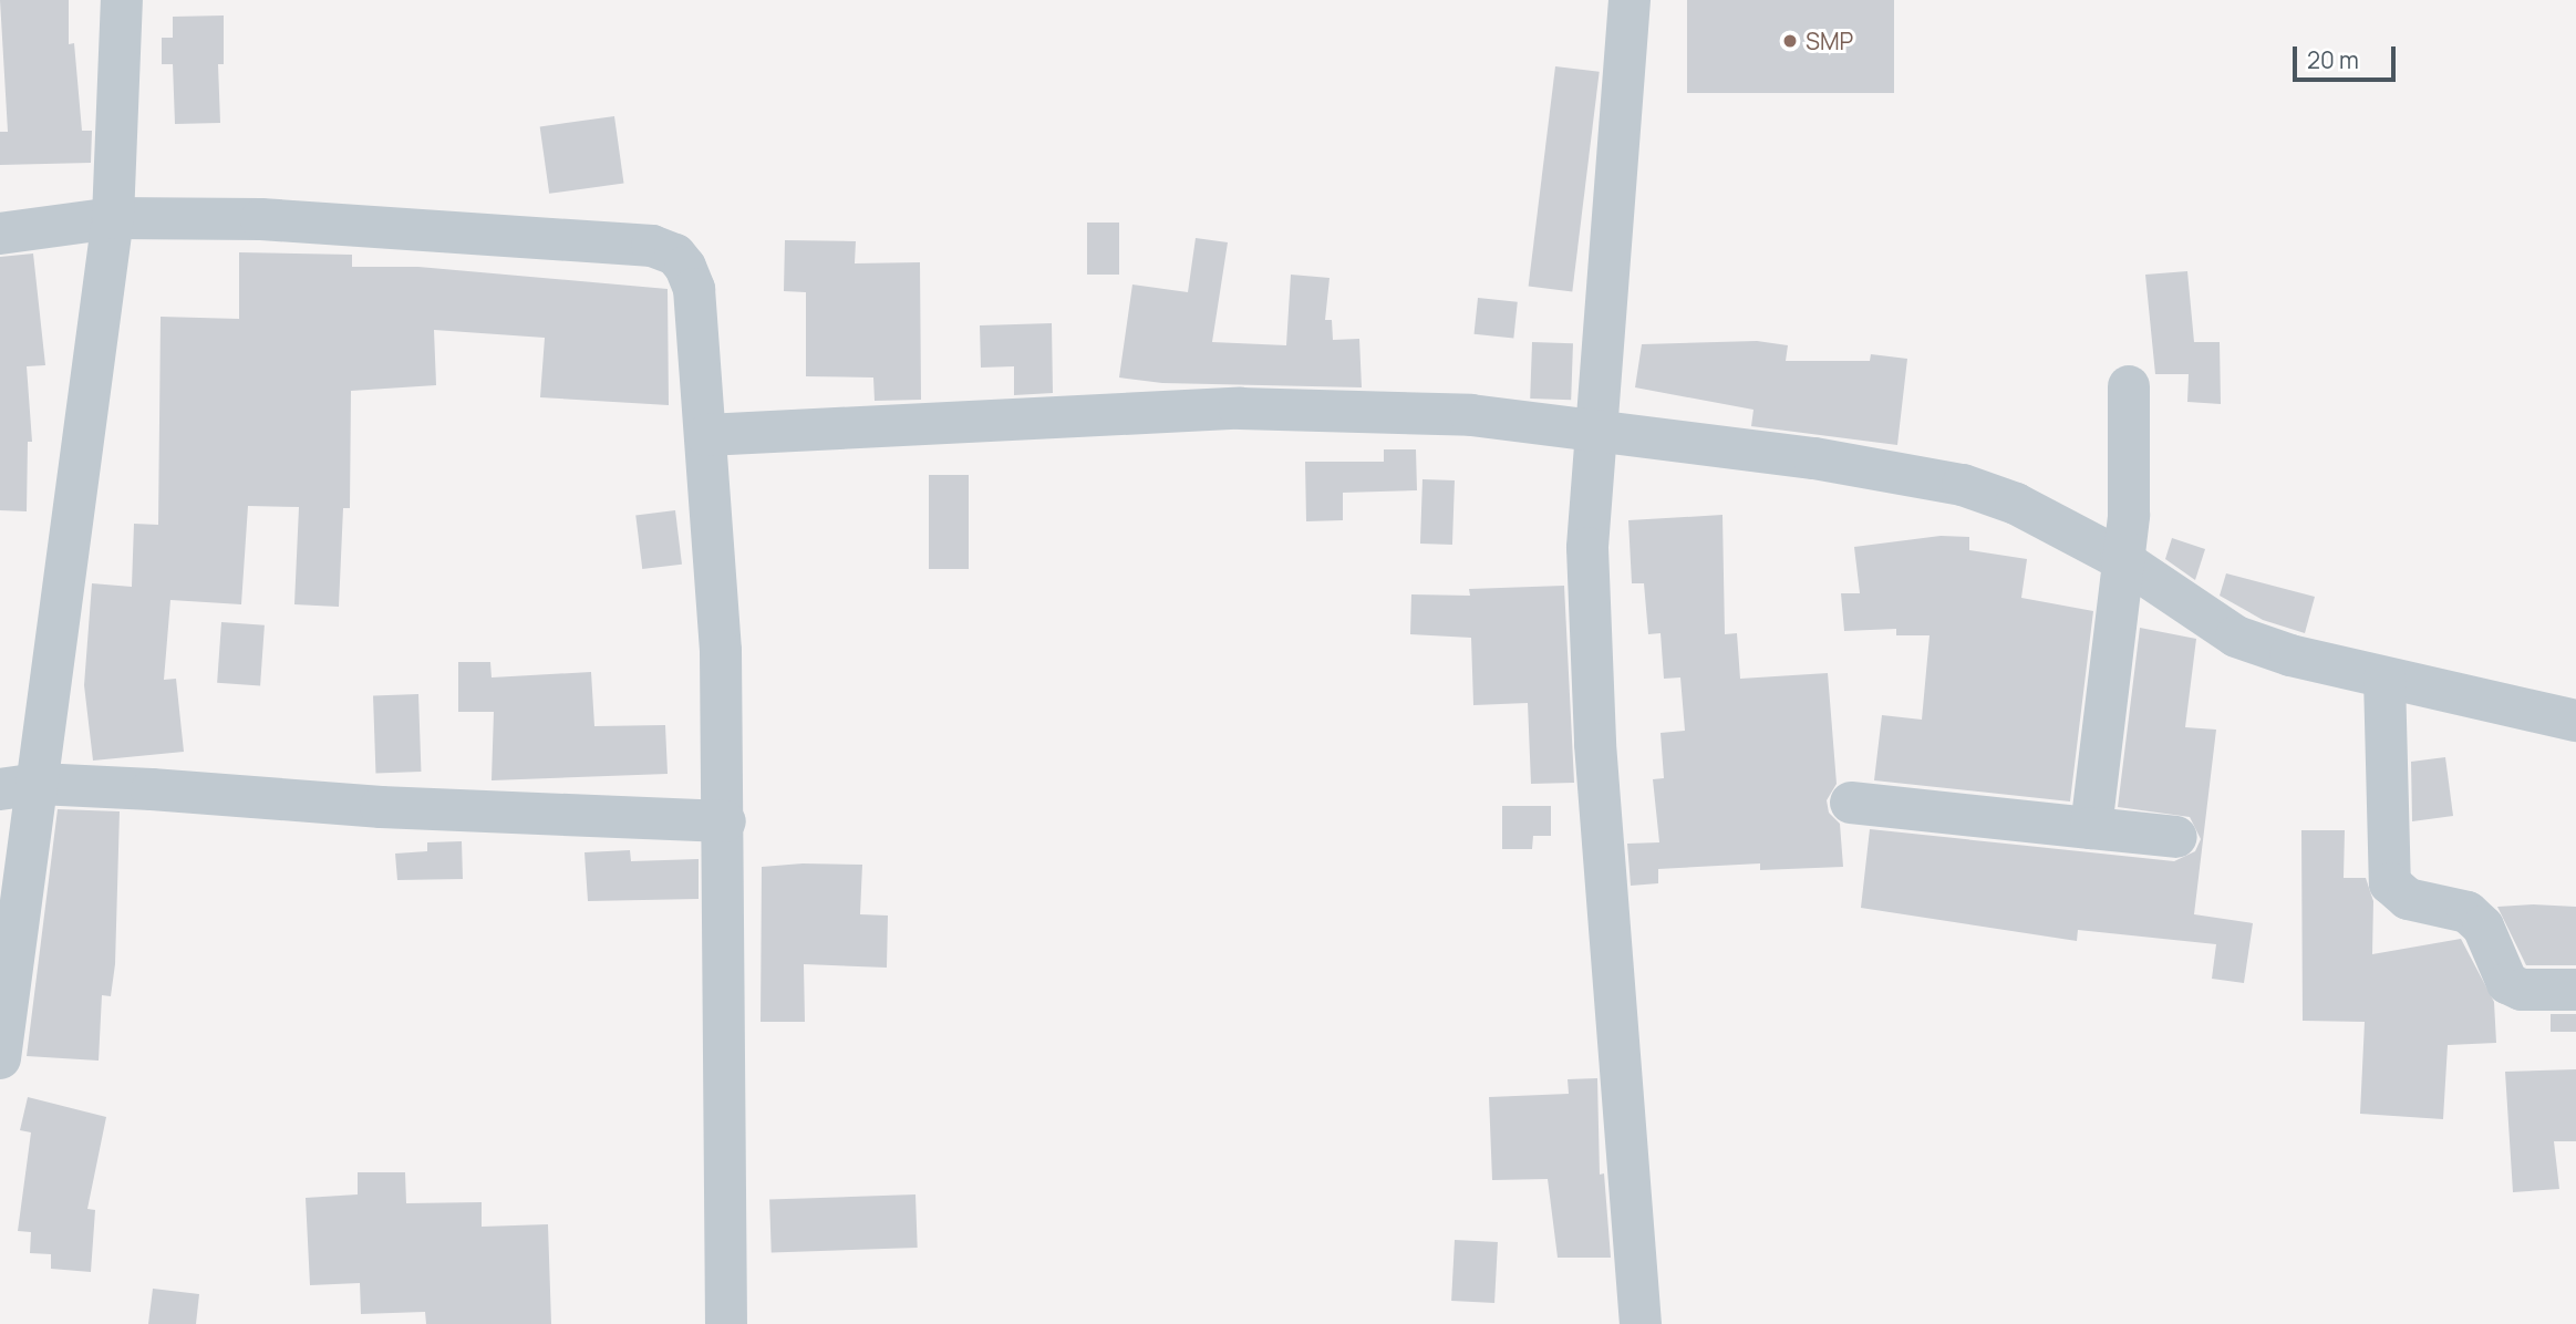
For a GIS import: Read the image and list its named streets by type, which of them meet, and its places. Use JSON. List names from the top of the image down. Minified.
{"places":["SMP"],"scale_bar":"20 m"}
